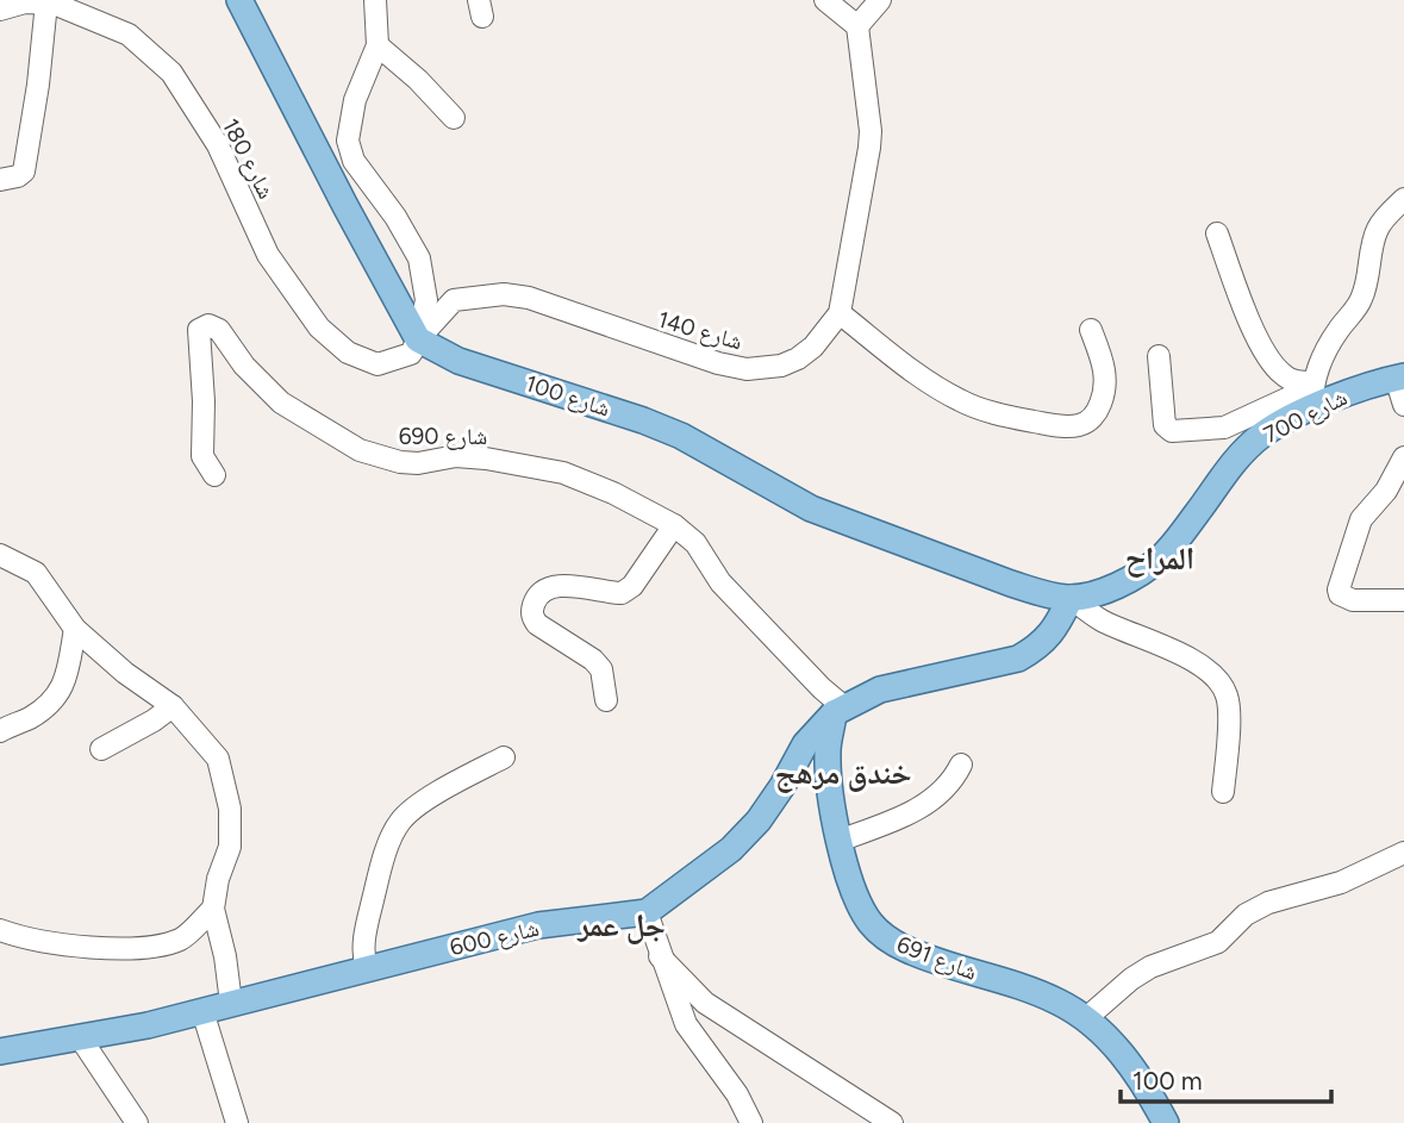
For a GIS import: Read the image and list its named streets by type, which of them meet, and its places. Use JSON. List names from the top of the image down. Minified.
{"streets":{"main road":["شارع 100","شارع 700","شارع 600","شارع 691"],"street":["شارع 180","شارع 140","شارع 690"]},"crossings":[["شارع 180","شارع 140"],["شارع 180","شارع 100"],["شارع 140","شارع 100"],["شارع 100","شارع 700"],["شارع 100","شارع 600"],["شارع 700","شارع 600"],["شارع 690","شارع 600"],["شارع 690","شارع 691"],["شارع 600","شارع 691"]],"districts":["المراح","خندق مرهج","جل عمر"],"scale_bar":"100 m"}
